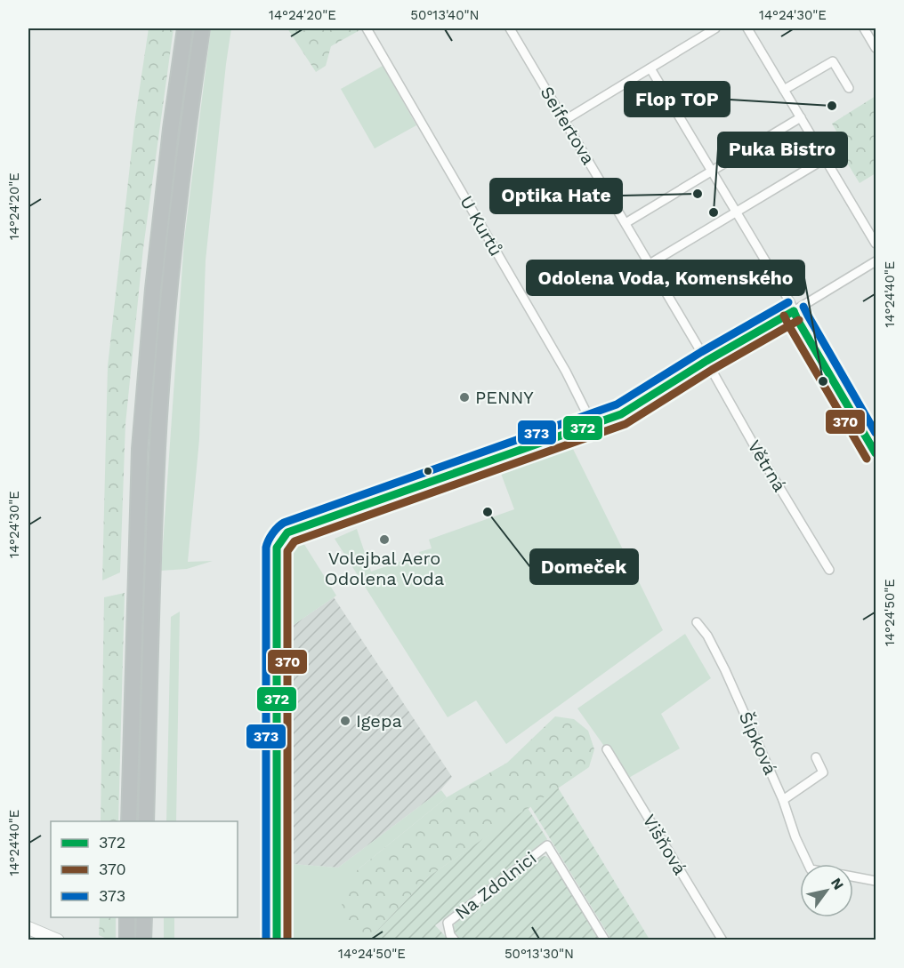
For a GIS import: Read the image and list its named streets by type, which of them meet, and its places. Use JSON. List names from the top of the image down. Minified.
{"streets":{"street":["Seifertova","U Kurtů","Větrná","Šípková","Višňová","Na Zdolnici"]},"crossings":[["Seifertova","Větrná"]],"places":["Flop TOP","Optika Hate","Puka Bistro","Odolena Voda, Komenského","PENNY","Domeček","Volejbal Aero Odolena Voda","Igepa"],"lines":["transit line 373","transit line 372","transit line 370"],"legend":["372","370","373"],"north":"top right","coordinates":["14°24'20\"E","50°13'40\"N","14°24'30\"E","14°24'40\"E","14°24'50\"E","50°13'30\"N"]}
